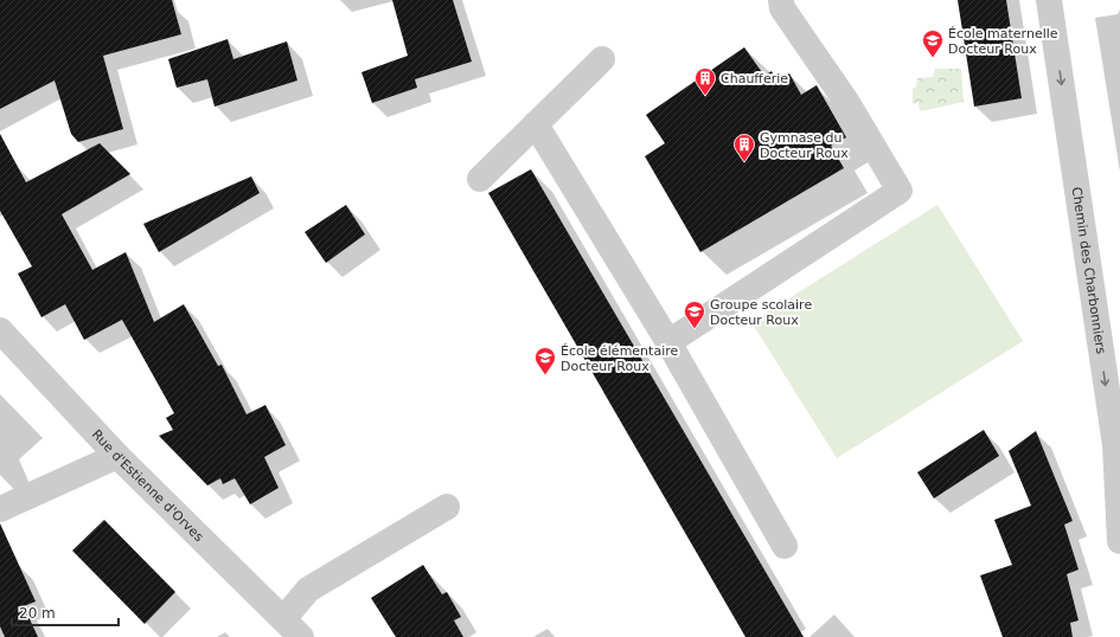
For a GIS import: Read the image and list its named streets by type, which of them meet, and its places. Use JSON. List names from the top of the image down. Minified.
{"streets":{"street":["Chemin des Charbonniers","Rue d'Estienne d'Orves"]},"one_way":["Chemin des Charbonniers"],"places":{"school or university":["École maternelle Docteur Roux","Groupe scolaire Docteur Roux","École élémentaire Docteur Roux"],"building":["Chaufferie","Gymnase du Docteur Roux"]},"scale_bar":"20 m"}
